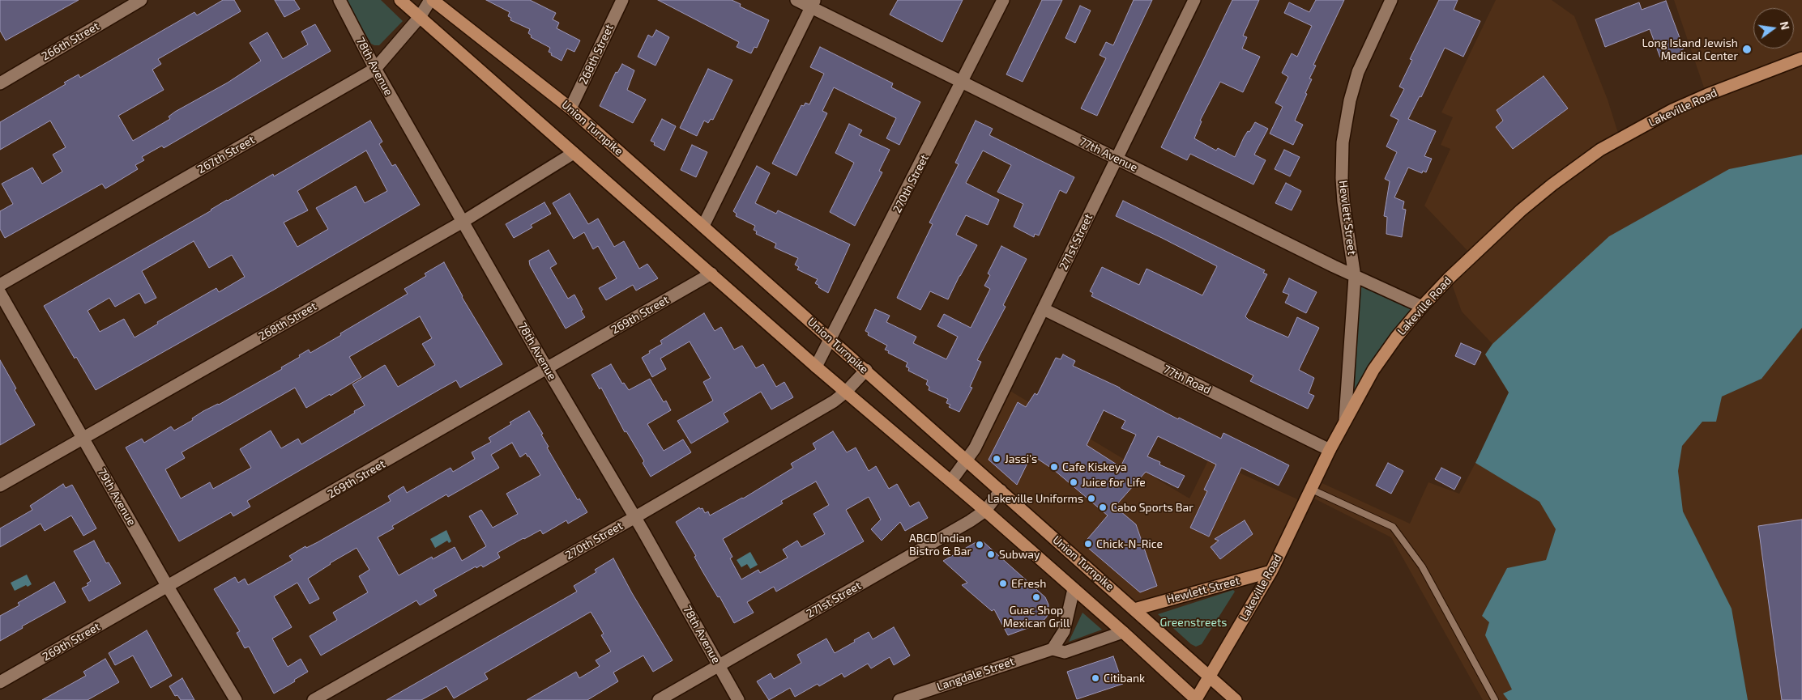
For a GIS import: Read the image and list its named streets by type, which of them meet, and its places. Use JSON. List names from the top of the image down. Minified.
{"streets":{"main road":["Lakeville Road","Union Turnpike","Hewlett Street"],"street":["266th Street","268th Street","78th Avenue","267th Street","77th Avenue","270th Street","271st Street","269th Street","77th Road","79th Avenue","Langdale Street"]},"crossings":[["268th Street","78th Avenue"],["268th Street","Union Turnpike"],["268th Street","79th Avenue"],["78th Avenue","267th Street"],["78th Avenue","270th Street"],["78th Avenue","271st Street"],["78th Avenue","269th Street"],["Lakeville Road","Union Turnpike"],["Lakeville Road","77th Avenue"],["Lakeville Road","Hewlett Street"],["Lakeville Road","77th Road"],["Union Turnpike","267th Street"],["Union Turnpike","270th Street"],["Union Turnpike","Hewlett Street"],["Union Turnpike","271st Street"],["77th Avenue","270th Street"],["77th Avenue","Hewlett Street"],["77th Avenue","271st Street"],["271st Street","77th Road"],["269th Street","79th Avenue"]],"parks":["Greenstreets"],"places":["Long Island Jewish Medical Center","Jassi's","Cafe Kiskeya","Juice for Life","Lakeville Uniforms","Cabo Sports Bar","Chick-N-Rice","ABCD Indian Bistro & Bar","Subway","EFresh","Guac Shop Mexican Grill","Citibank"],"north":"right"}
